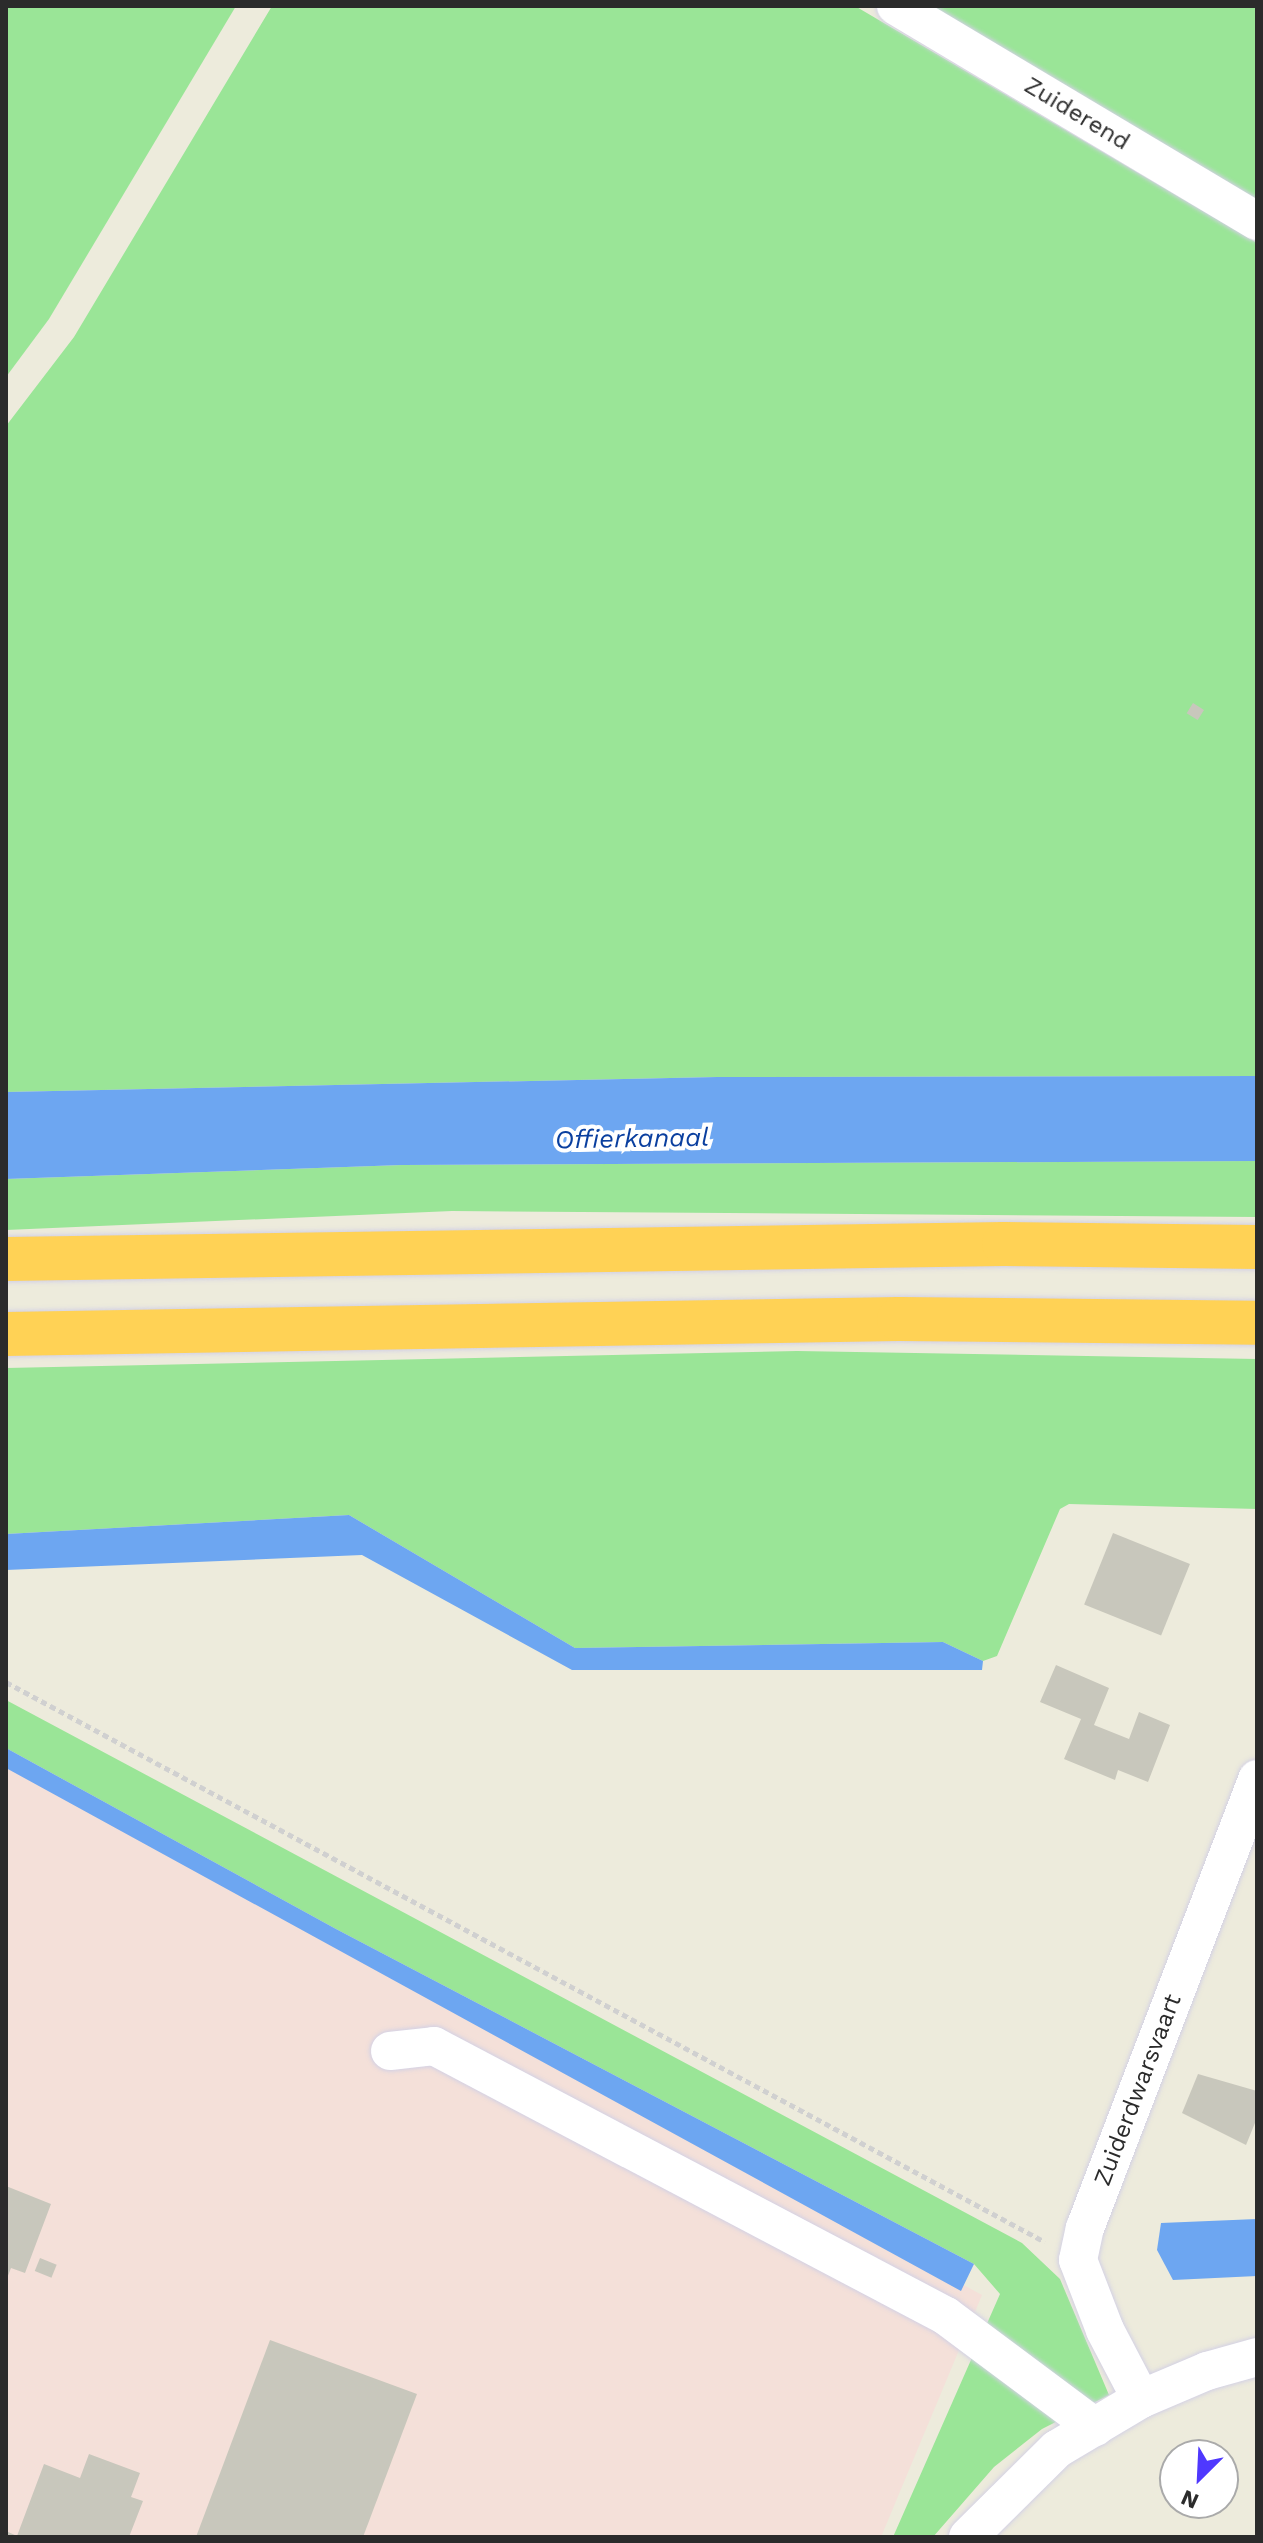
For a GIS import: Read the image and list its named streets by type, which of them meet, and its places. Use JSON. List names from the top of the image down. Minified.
{"streets":{"street":["Zuiderend","Zuiderdwarsvaart"]},"water":["Offierkanaal"],"north":"bottom left"}
